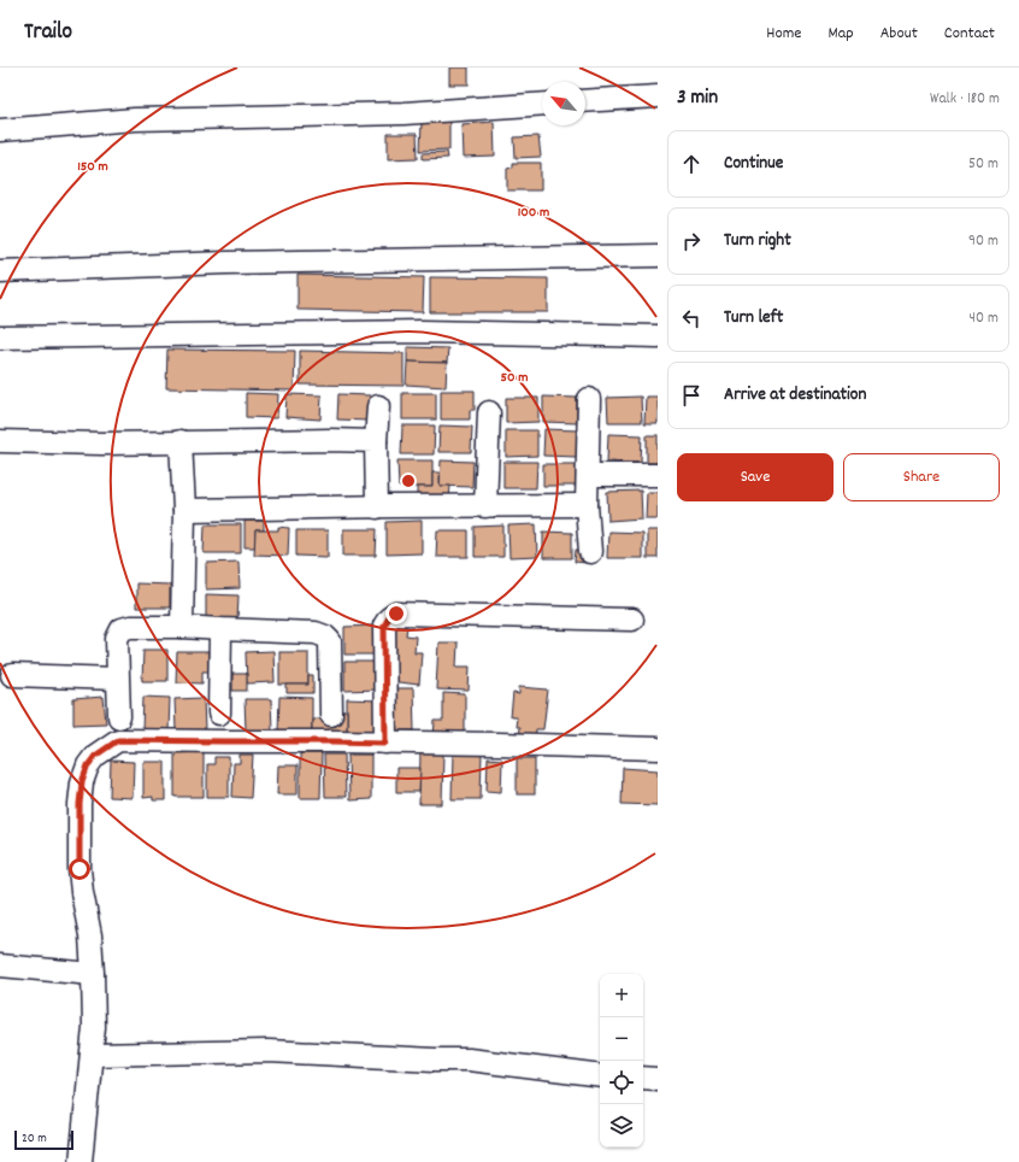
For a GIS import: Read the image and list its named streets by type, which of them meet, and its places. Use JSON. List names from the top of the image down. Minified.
{"scale_bar":"20 m","north":"top left","page":{"header":"Trailo","nav":["Home","Map","About","Contact"],"heading":["3 min","Walk · 180 m"],"list":[["Continue","50 m"],["Turn right","90 m"],["Turn left","40 m"],"Arrive at destination"],"buttons":["Save","Share"],"map_buttons":["+","−"],"scale":"20 m"},"rings":["150 m","100 m","50 m"]}
